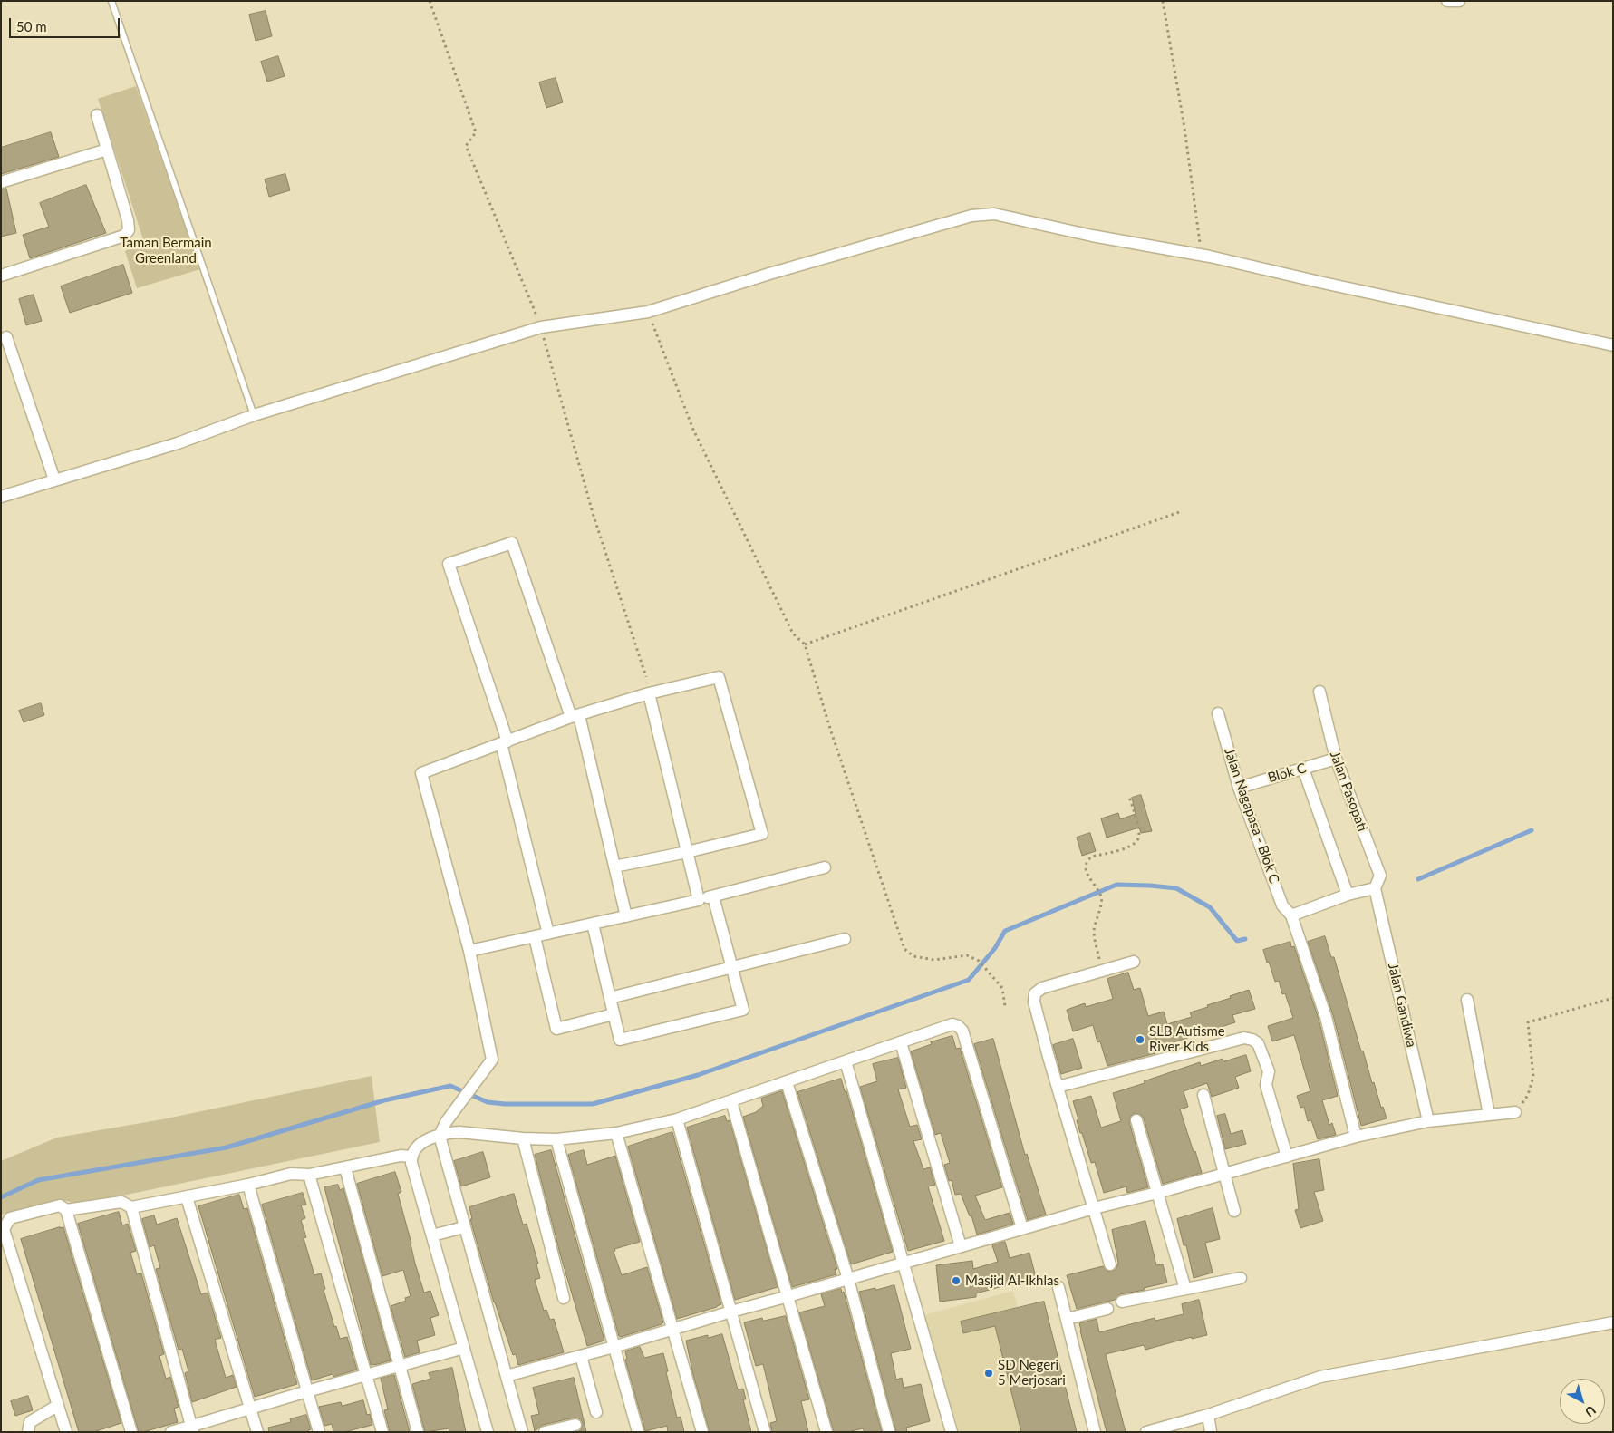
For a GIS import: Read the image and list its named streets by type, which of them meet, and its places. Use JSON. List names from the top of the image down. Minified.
{"streets":{"street":["Blok C","Jalan Pasopati","Jalan Nagapasa - Blok C","Jalan Gandiwa"]},"crossings":[["Blok C","Jalan Pasopati"],["Blok C","Jalan Nagapasa - Blok C"],["Jalan Pasopati","Jalan Gandiwa"]],"parks":["Taman Bermain Greenland"],"places":["SLB Autisme River Kids","Masjid Al-Ikhlas","SD Negeri 5 Merjosari"],"scale_bar":"50 m","north":"bottom right"}
